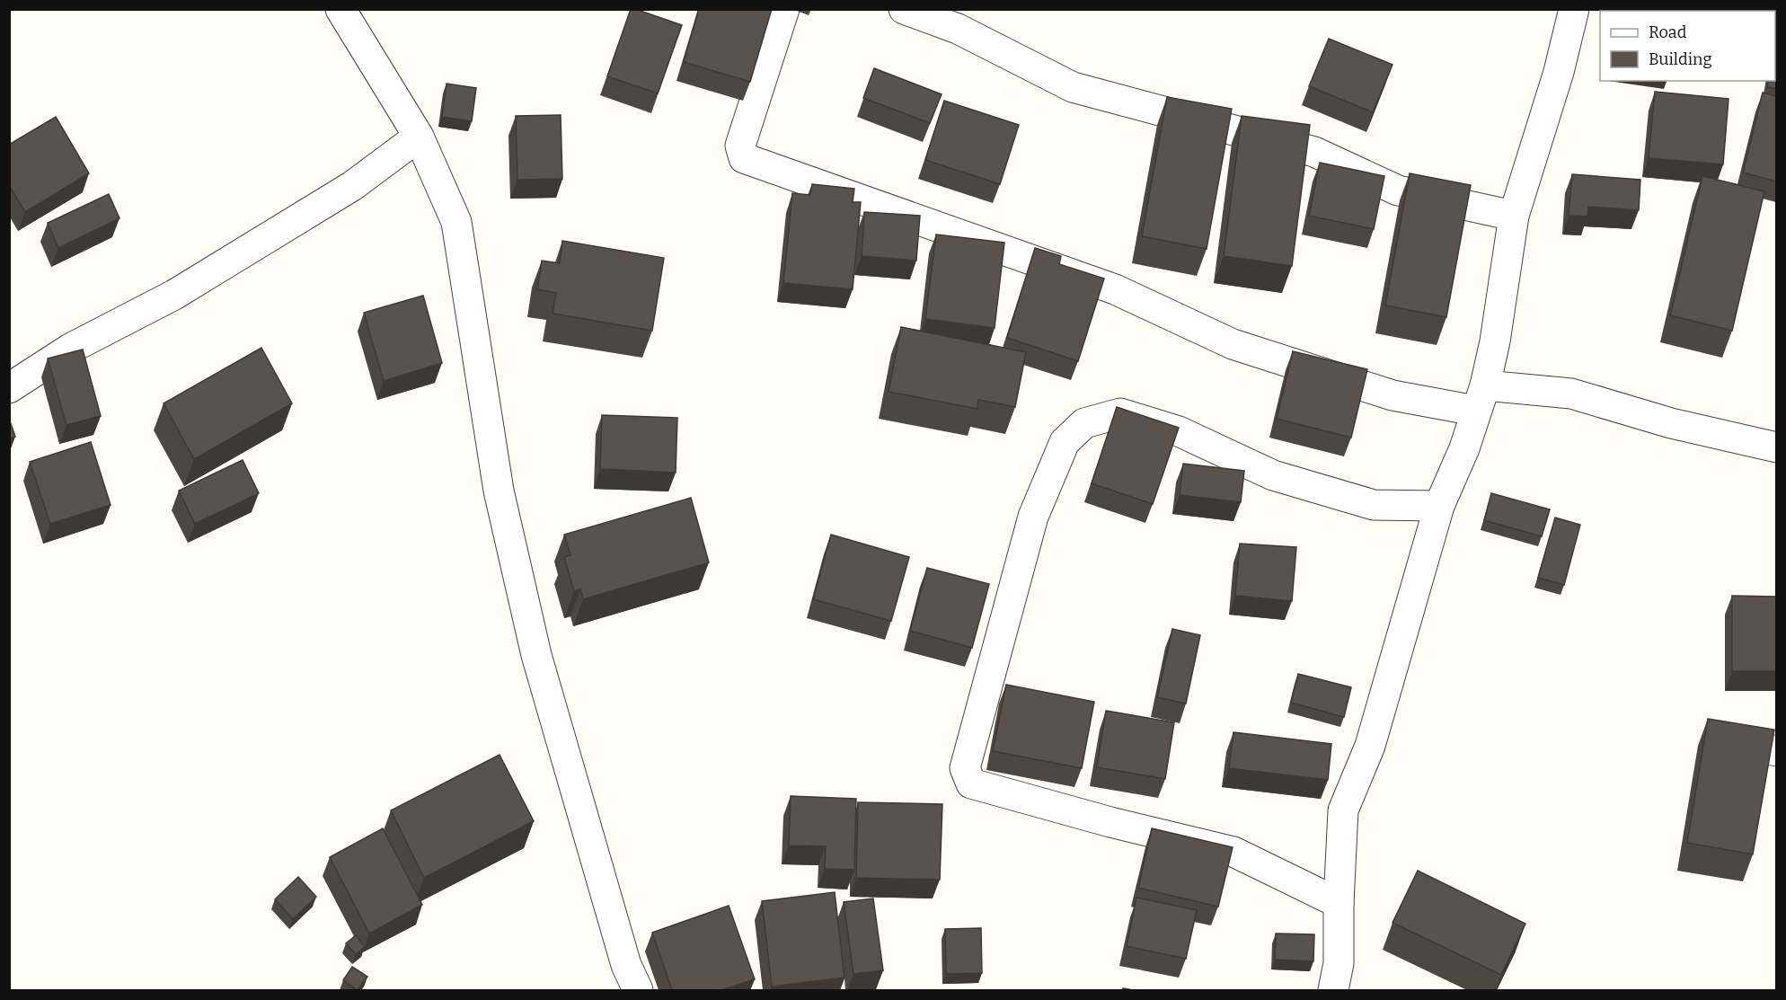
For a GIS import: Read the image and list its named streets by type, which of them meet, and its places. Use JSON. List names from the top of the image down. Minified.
{"legend":["Road","Building"]}
